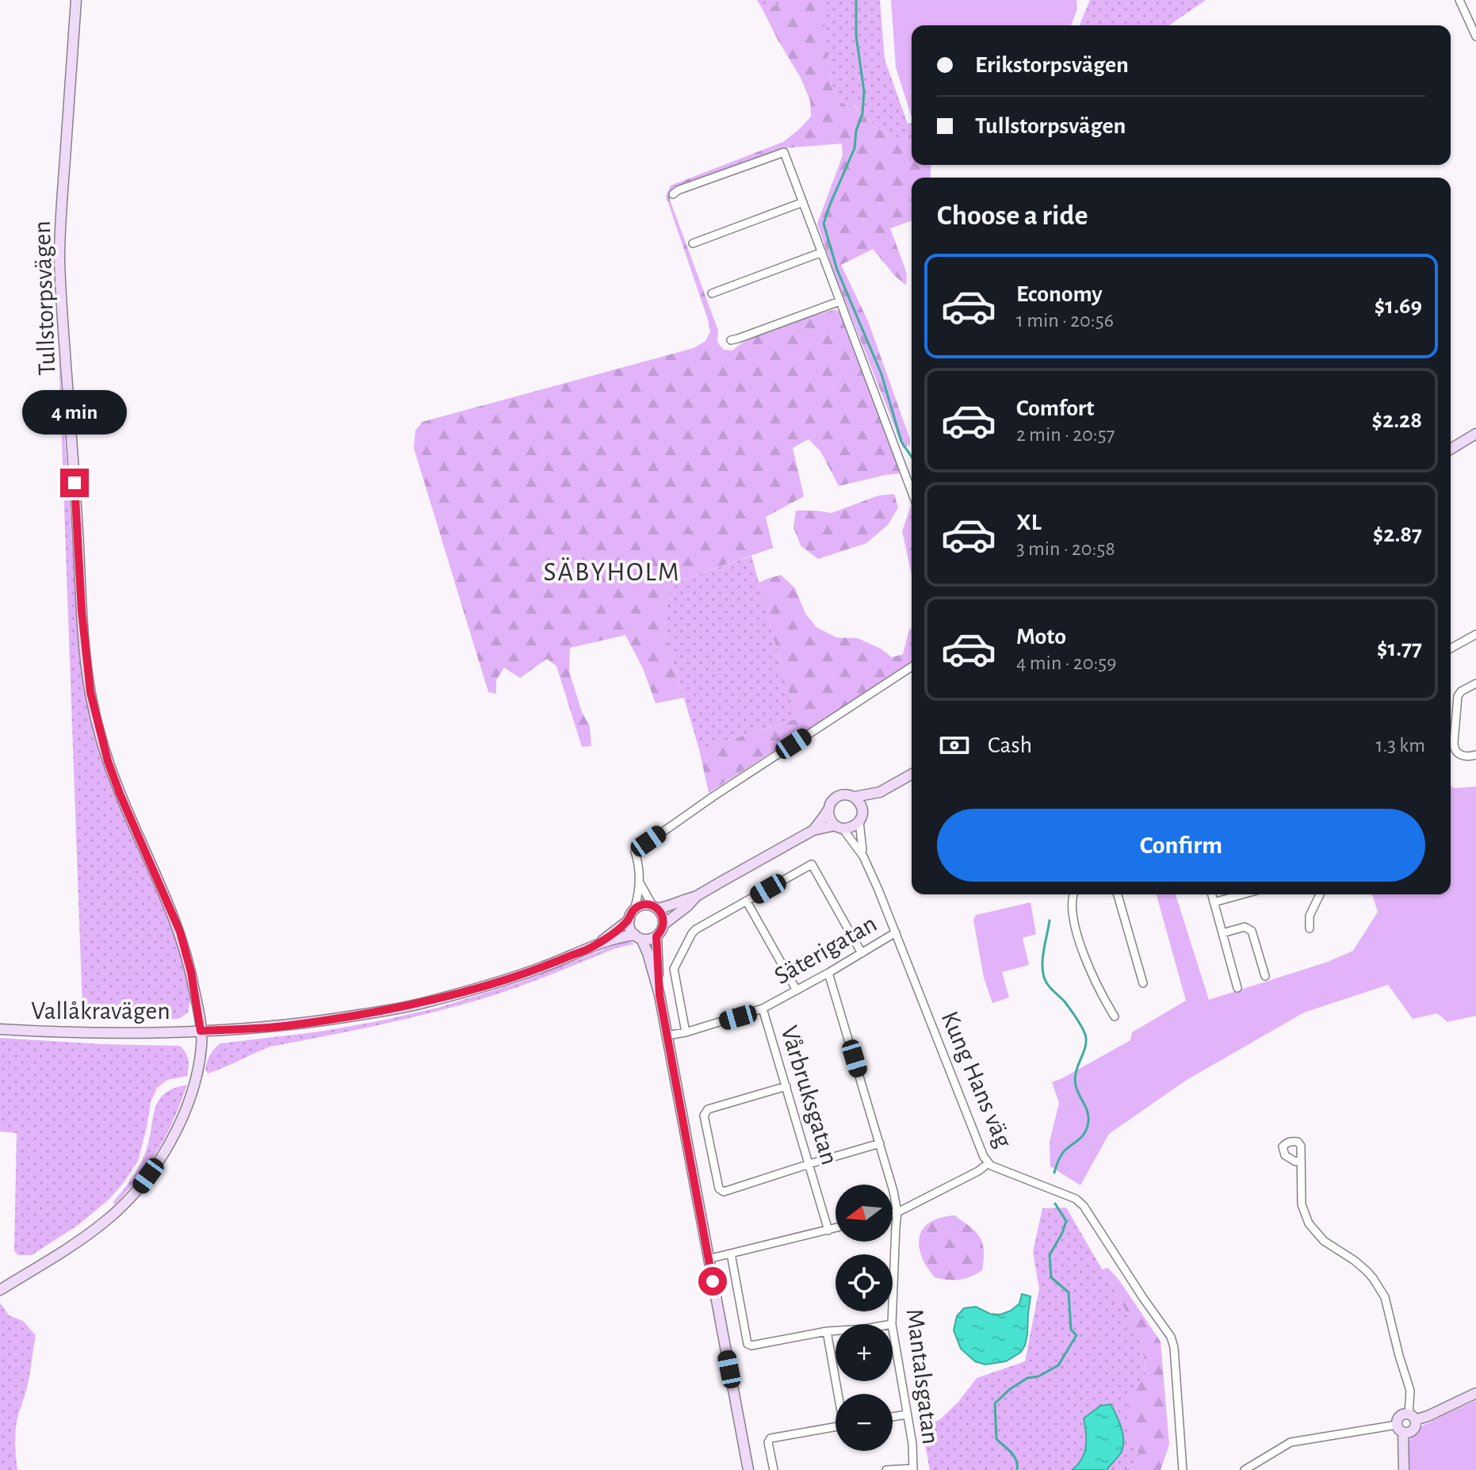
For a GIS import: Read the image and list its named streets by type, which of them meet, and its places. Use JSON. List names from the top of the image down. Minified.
{"streets":{"street":["Tullstorpsvägen","Säterigatan","Vallåkravägen","Kung Hans väg","Vårbruksgatan","Mantalsgatan"]},"crossings":[["Tullstorpsvägen","Vallåkravägen"],["Säterigatan","Kung Hans väg"],["Säterigatan","Vårbruksgatan"],["Säterigatan","Mantalsgatan"]],"districts":["SÄBYHOLM"],"north":"left","page":{"banner":["Erikstorpsvägen","Tullstorpsvägen"],"heading":"Choose a ride","list":[{"name":"Economy","note":"1 min · 20:56","value":"$1.69"},{"name":"Comfort","note":"2 min · 20:57","value":"$2.28"},{"name":"XL","note":"3 min · 20:58","value":"$2.87"},{"name":"Moto","note":"4 min · 20:59","value":"$1.77"}],"bubble":"4 min","pay":["Cash","1.3 km"],"buttons":"Confirm","map_buttons":["+","−"]}}
